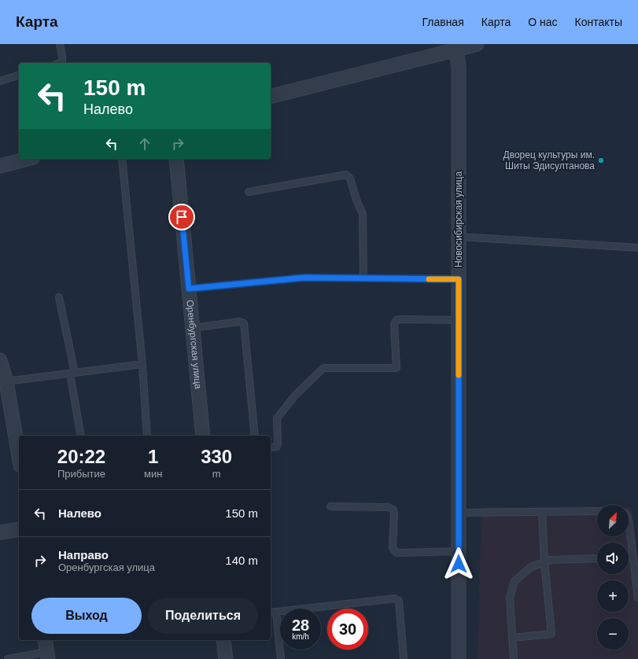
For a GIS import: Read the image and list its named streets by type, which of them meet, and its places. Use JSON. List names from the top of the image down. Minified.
{"streets":{"street":["Новосибирская улица","Оренбургская улица"]},"places":["Дворец культуры им. Шиты Эдисултанова"],"north":"top right","page":{"header":"Карта","nav":["Главная","Карта","О нас","Контакты"],"turn":["150 m","Налево"],"eta":["20:22","Прибытие","1","мин","330","m"],"list":[{"name":"Налево","value":"150 m"},{"name":"Направо","note":"Оренбургская улица","value":"140 m"}],"map_buttons":["+","−"],"buttons":["Выход","Поделиться"],"speed":"28 km/h","limit":"30"}}
